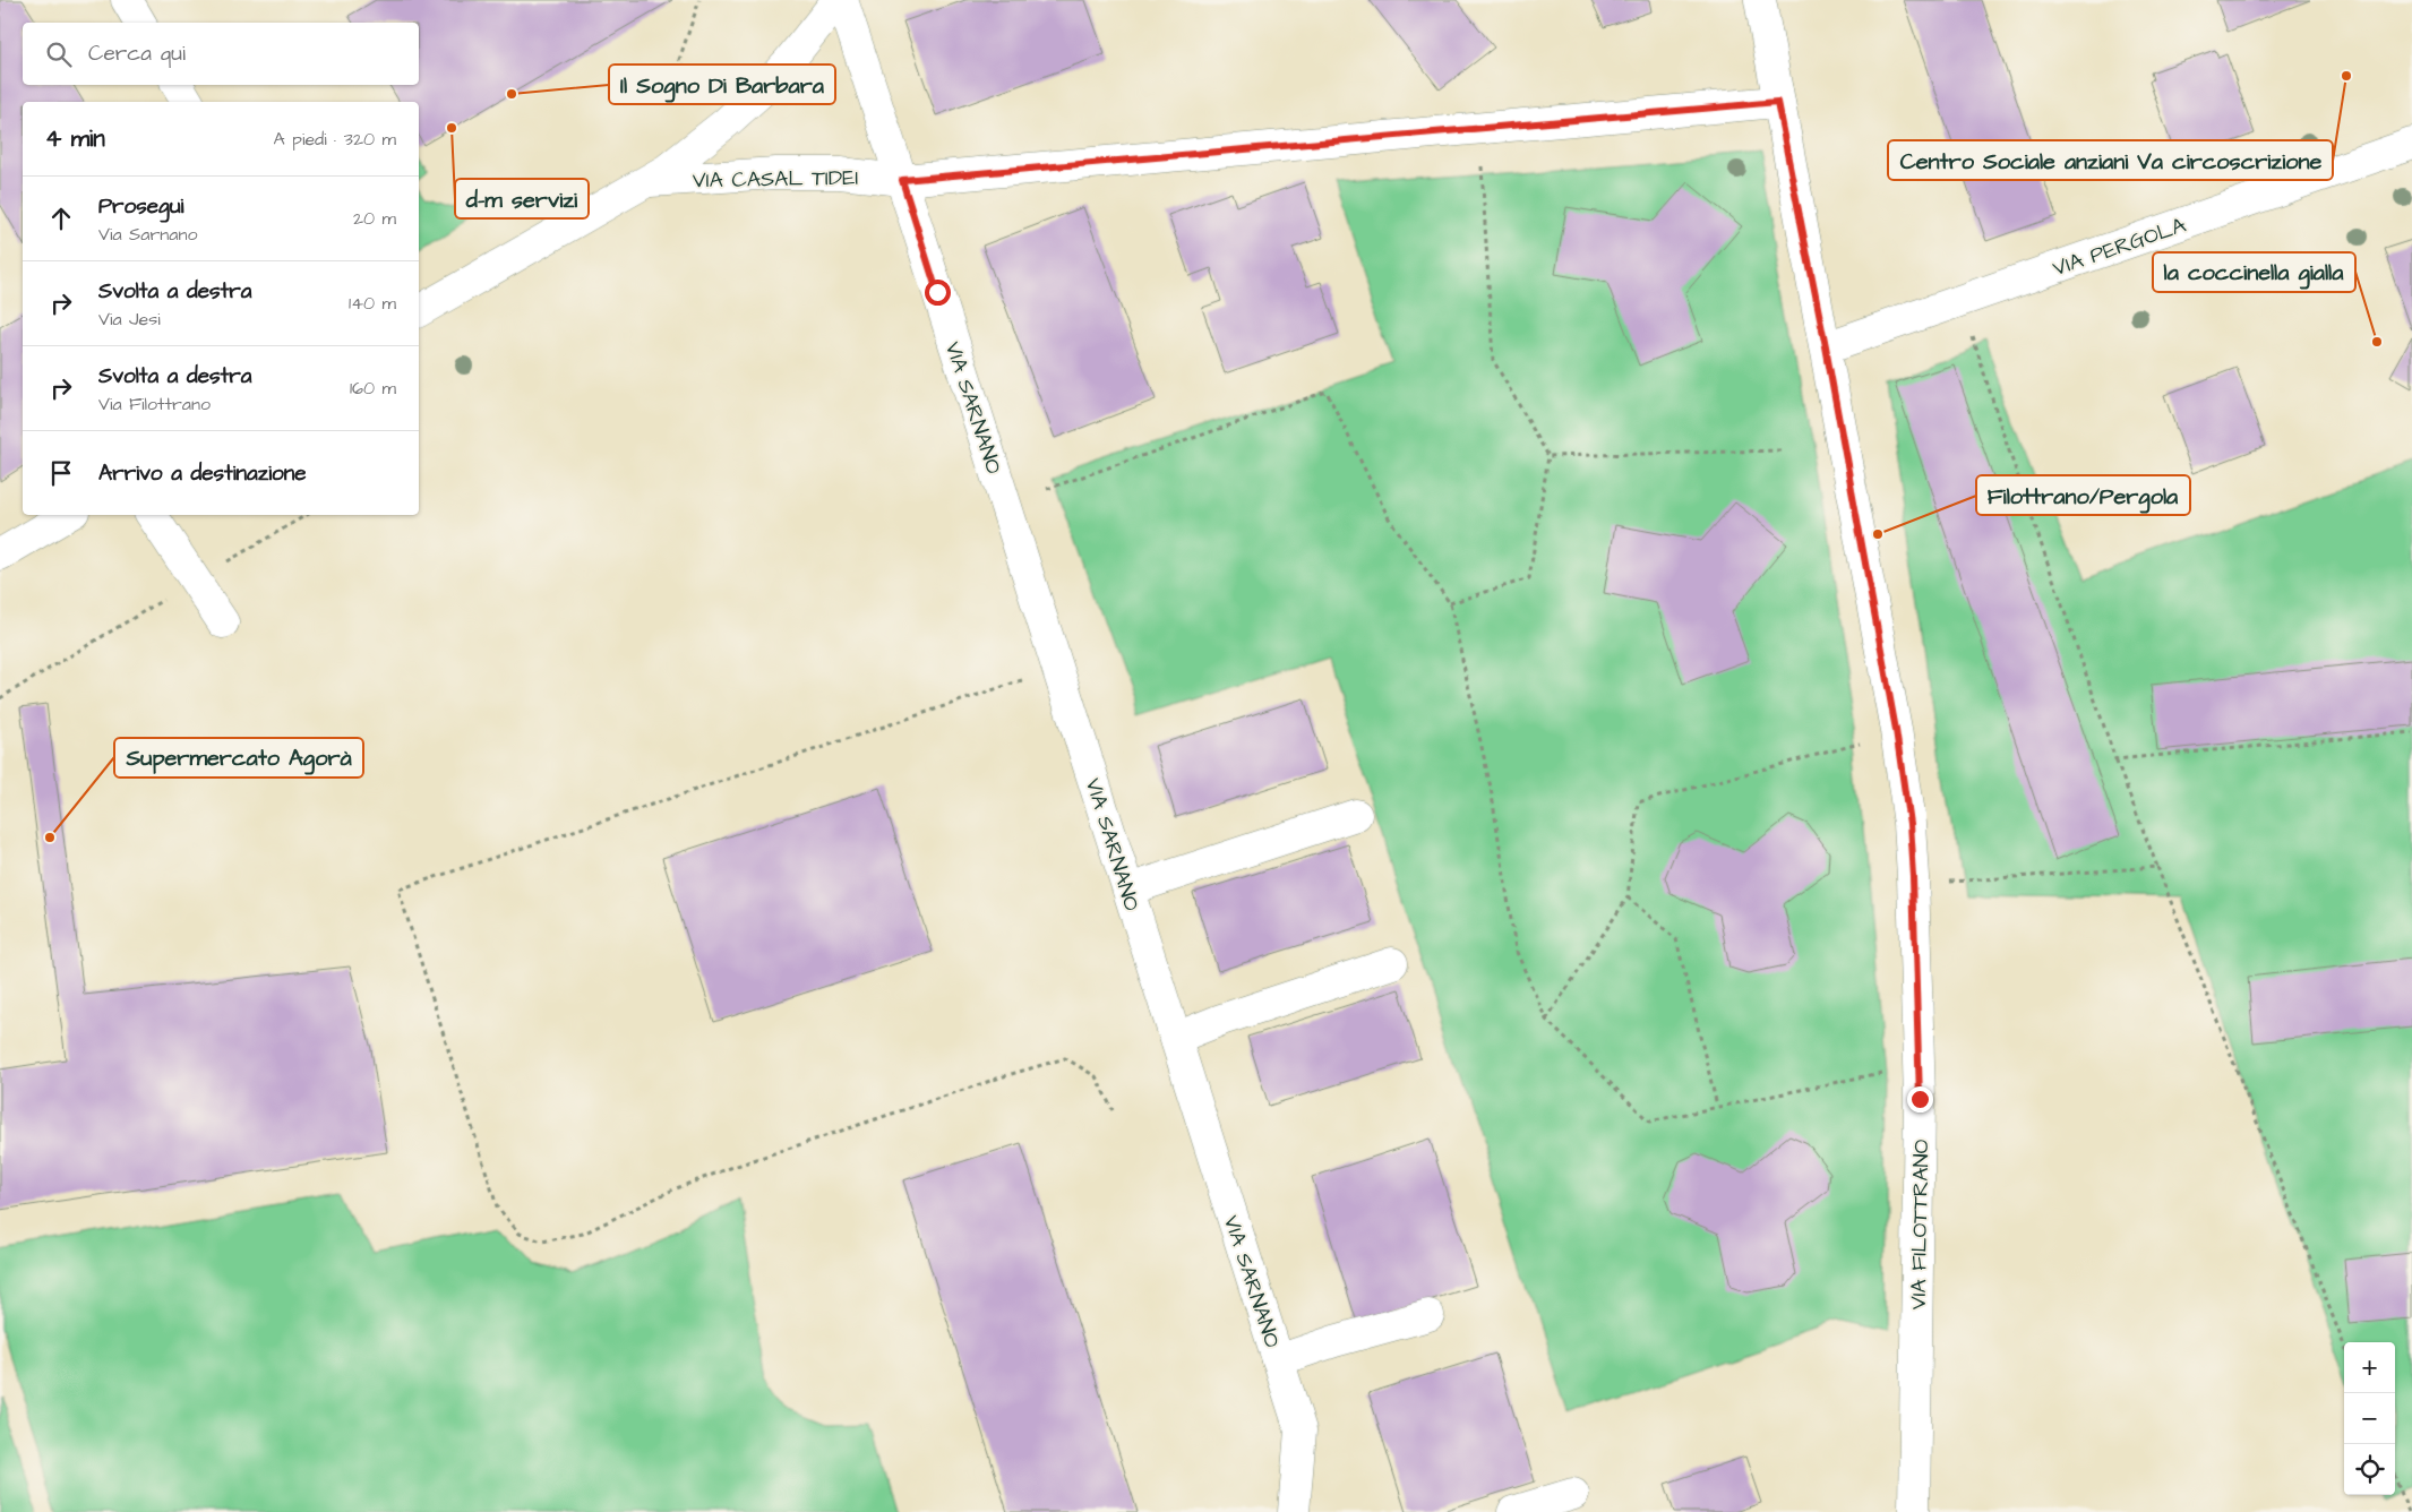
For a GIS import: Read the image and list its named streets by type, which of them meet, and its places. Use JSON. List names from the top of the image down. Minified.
{"streets":{"street":["VIA CASAL TIDEI","VIA PERGOLA","VIA SARNANO","VIA FILOTTRANO"]},"crossings":[["VIA CASAL TIDEI","VIA SARNANO"],["VIA CASAL TIDEI","VIA FILOTTRANO"],["VIA PERGOLA","VIA FILOTTRANO"]],"places":["Centro Sociale anziani Va circoscrizione","Il Sogno Di Barbara","d-m servizi","la coccinella gialla","Filottrano/Pergola","Supermercato Agorà"],"page":{"search":"Cerca qui","heading":["4 min","A piedi · 320 m"],"list":[["Prosegui","Via Sarnano","20 m"],["Svolta a destra","Via Jesi","140 m"],["Svolta a destra","Via Filottrano","160 m"],"Arrivo a destinazione"],"map_buttons":["+","−"]}}
